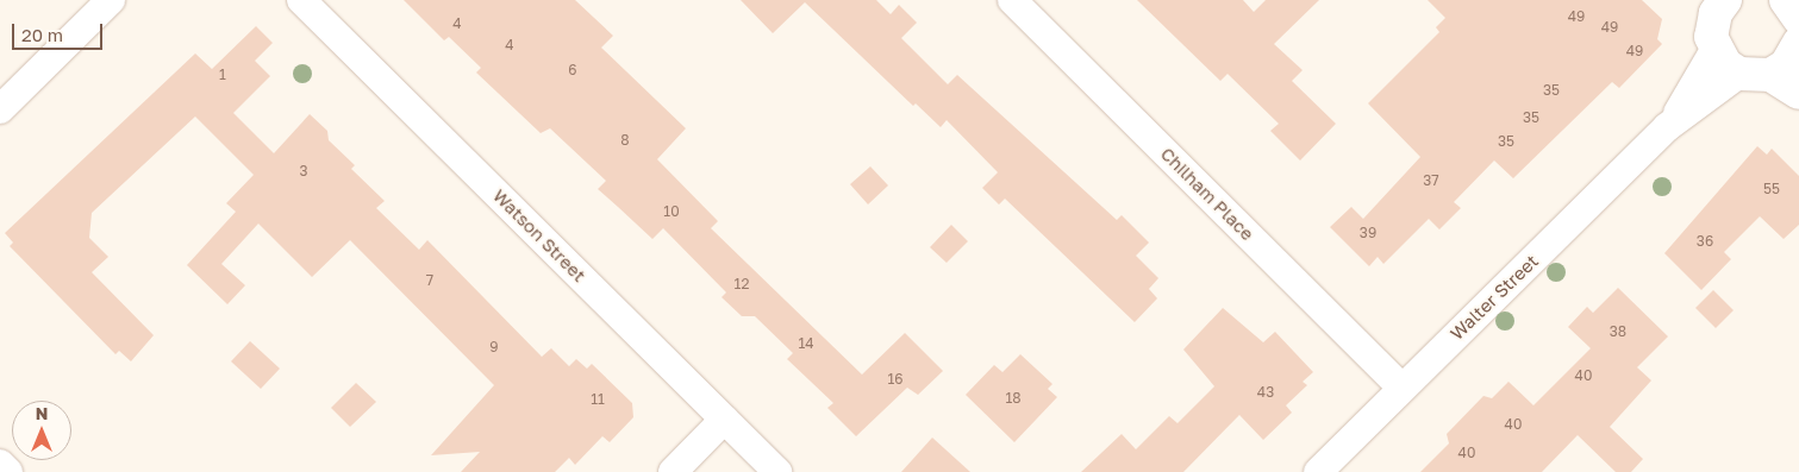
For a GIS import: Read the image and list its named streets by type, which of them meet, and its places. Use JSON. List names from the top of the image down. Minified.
{"streets":{"street":["Chilham Place","Watson Street","Walter Street"]},"crossings":[["Chilham Place","Walter Street"]],"house_numbers":["49","4","49","4","49","6","1","35","35","8","35","3","37","55","10","39","36","7","12","38","14","9","40","16","43","18","11","40","40"],"scale_bar":"20 m","north":"top"}
